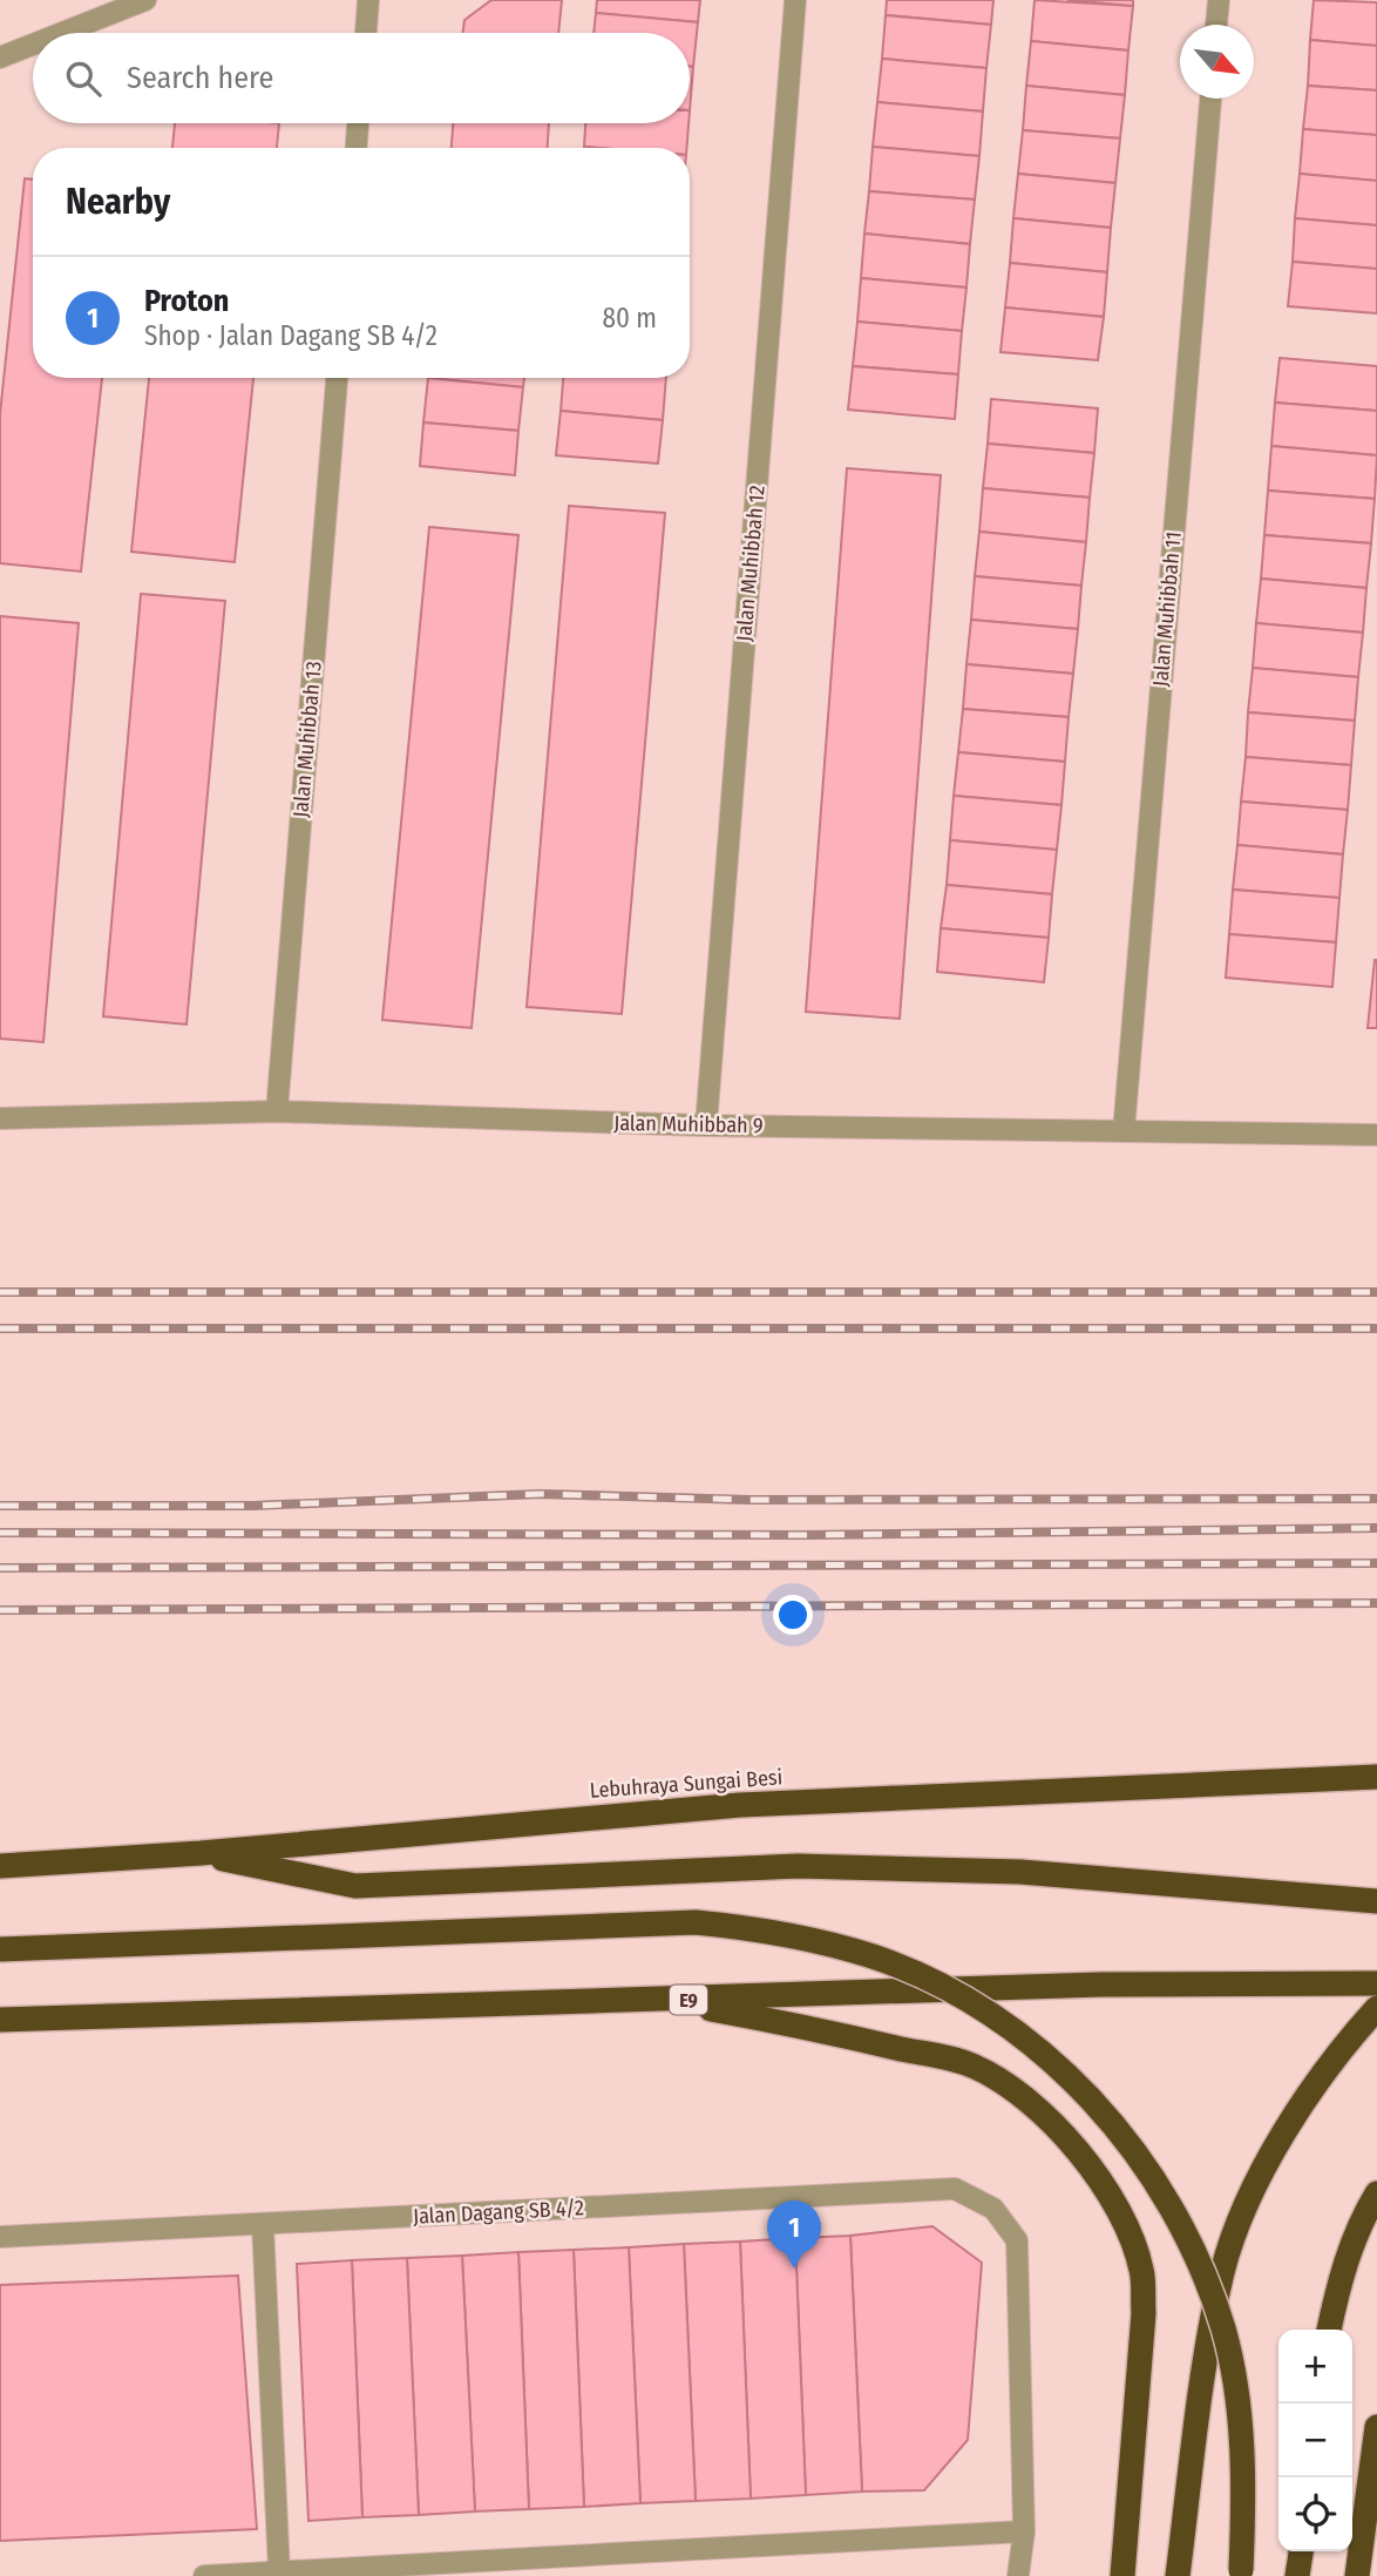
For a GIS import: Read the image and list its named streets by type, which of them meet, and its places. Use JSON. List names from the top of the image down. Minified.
{"streets":{"highway":["Lebuhraya Sungai Besi","E9"],"street":["Jalan Muhibbah 12","Jalan Muhibbah 11","Jalan Muhibbah 13","Jalan Muhibbah 9","Jalan Dagang SB 4/2"]},"crossings":[["Jalan Muhibbah 12","Jalan Muhibbah 9"],["Jalan Muhibbah 11","Jalan Muhibbah 9"],["Jalan Muhibbah 13","Jalan Muhibbah 9"]],"north":"bottom right","page":{"search":"Search here","heading":"Nearby","list":[{"mark":"1","name":"Proton","note":"Shop · Jalan Dagang SB 4/2","value":"80 m"}],"pins":"1","map_buttons":["+","−"]}}
